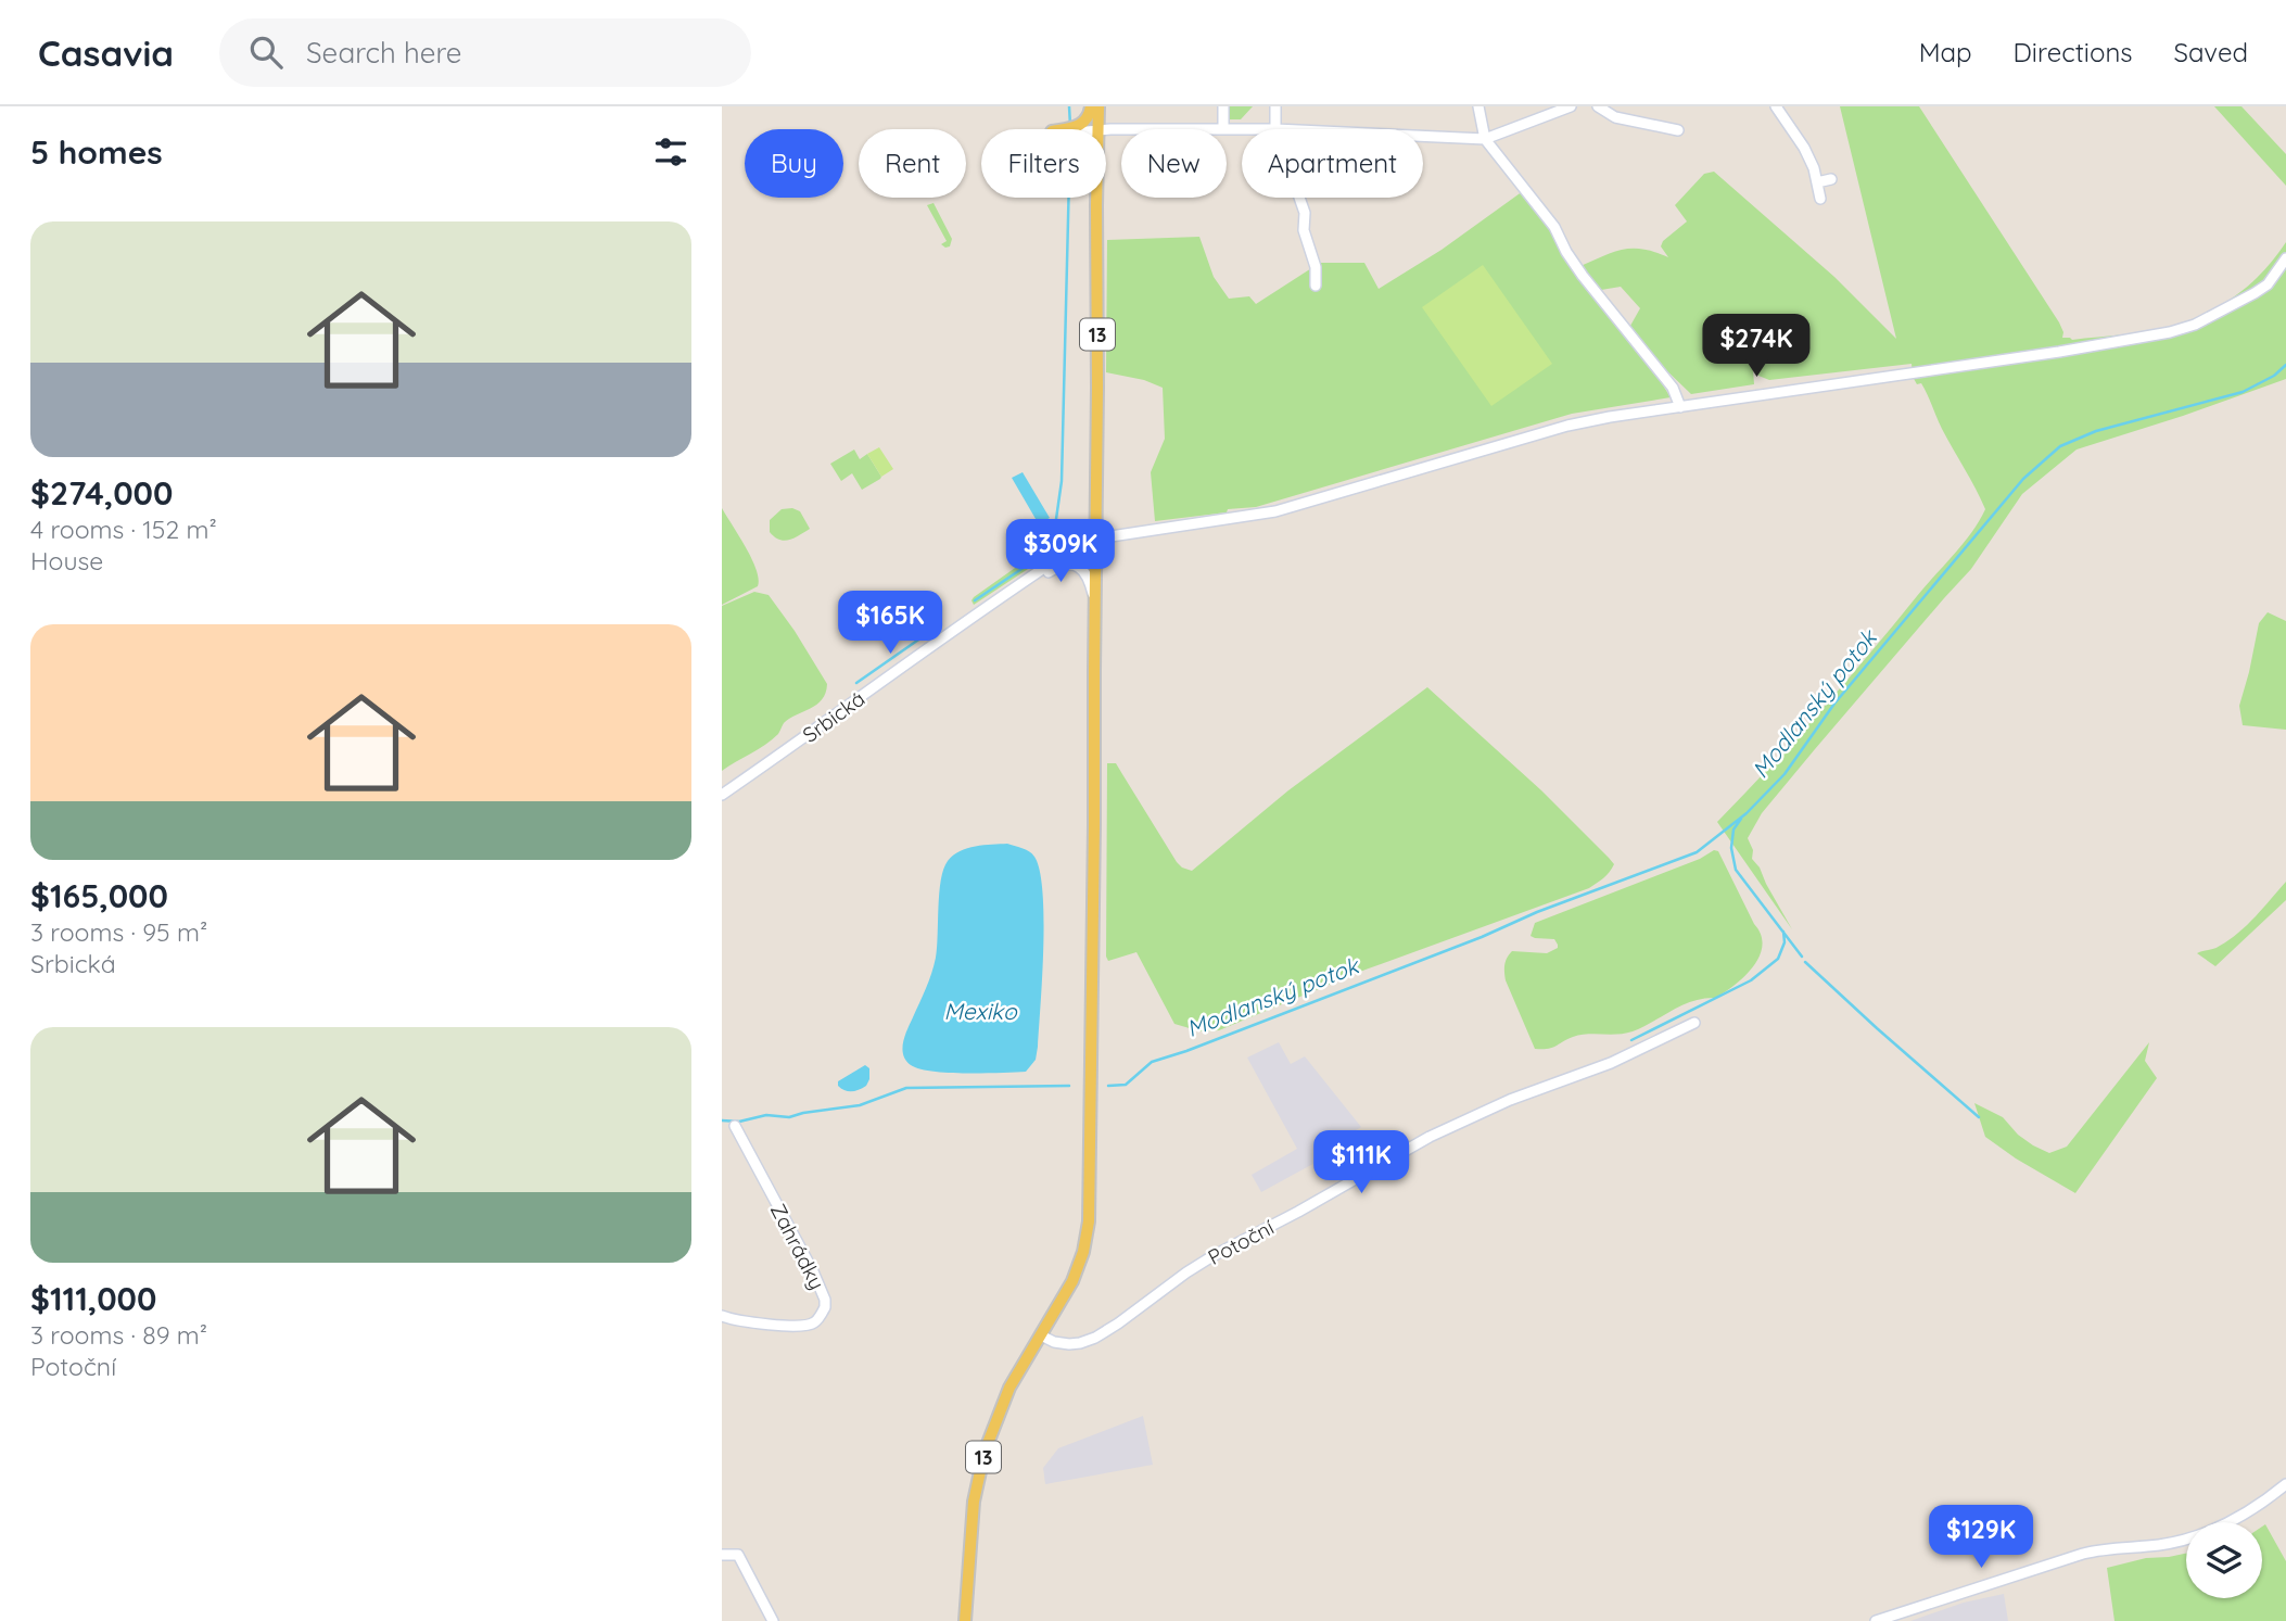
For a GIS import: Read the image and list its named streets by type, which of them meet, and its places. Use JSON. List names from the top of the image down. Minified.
{"streets":{"main road":["13"],"street":["Srbická","Potoční","Zahrádky"]},"crossings":[["13","Srbická"],["13","Potoční"]],"water":["Modlanský potok","Mexiko"],"page":{"header":"Casavia","search":"Search here","nav":["Map","Directions","Saved"],"heading":"5 homes","chip":["Buy","Rent","Filters","New","Apartment"],"list":[{"name":"$274,000","note":"4 rooms · 152 m² · House"},{"name":"$165,000","note":"3 rooms · 95 m² · Srbická"},{"name":"$111,000","note":"3 rooms · 89 m² · Potoční"}],"price":["$274K","$309K","$165K","$111K","$129K"]}}
